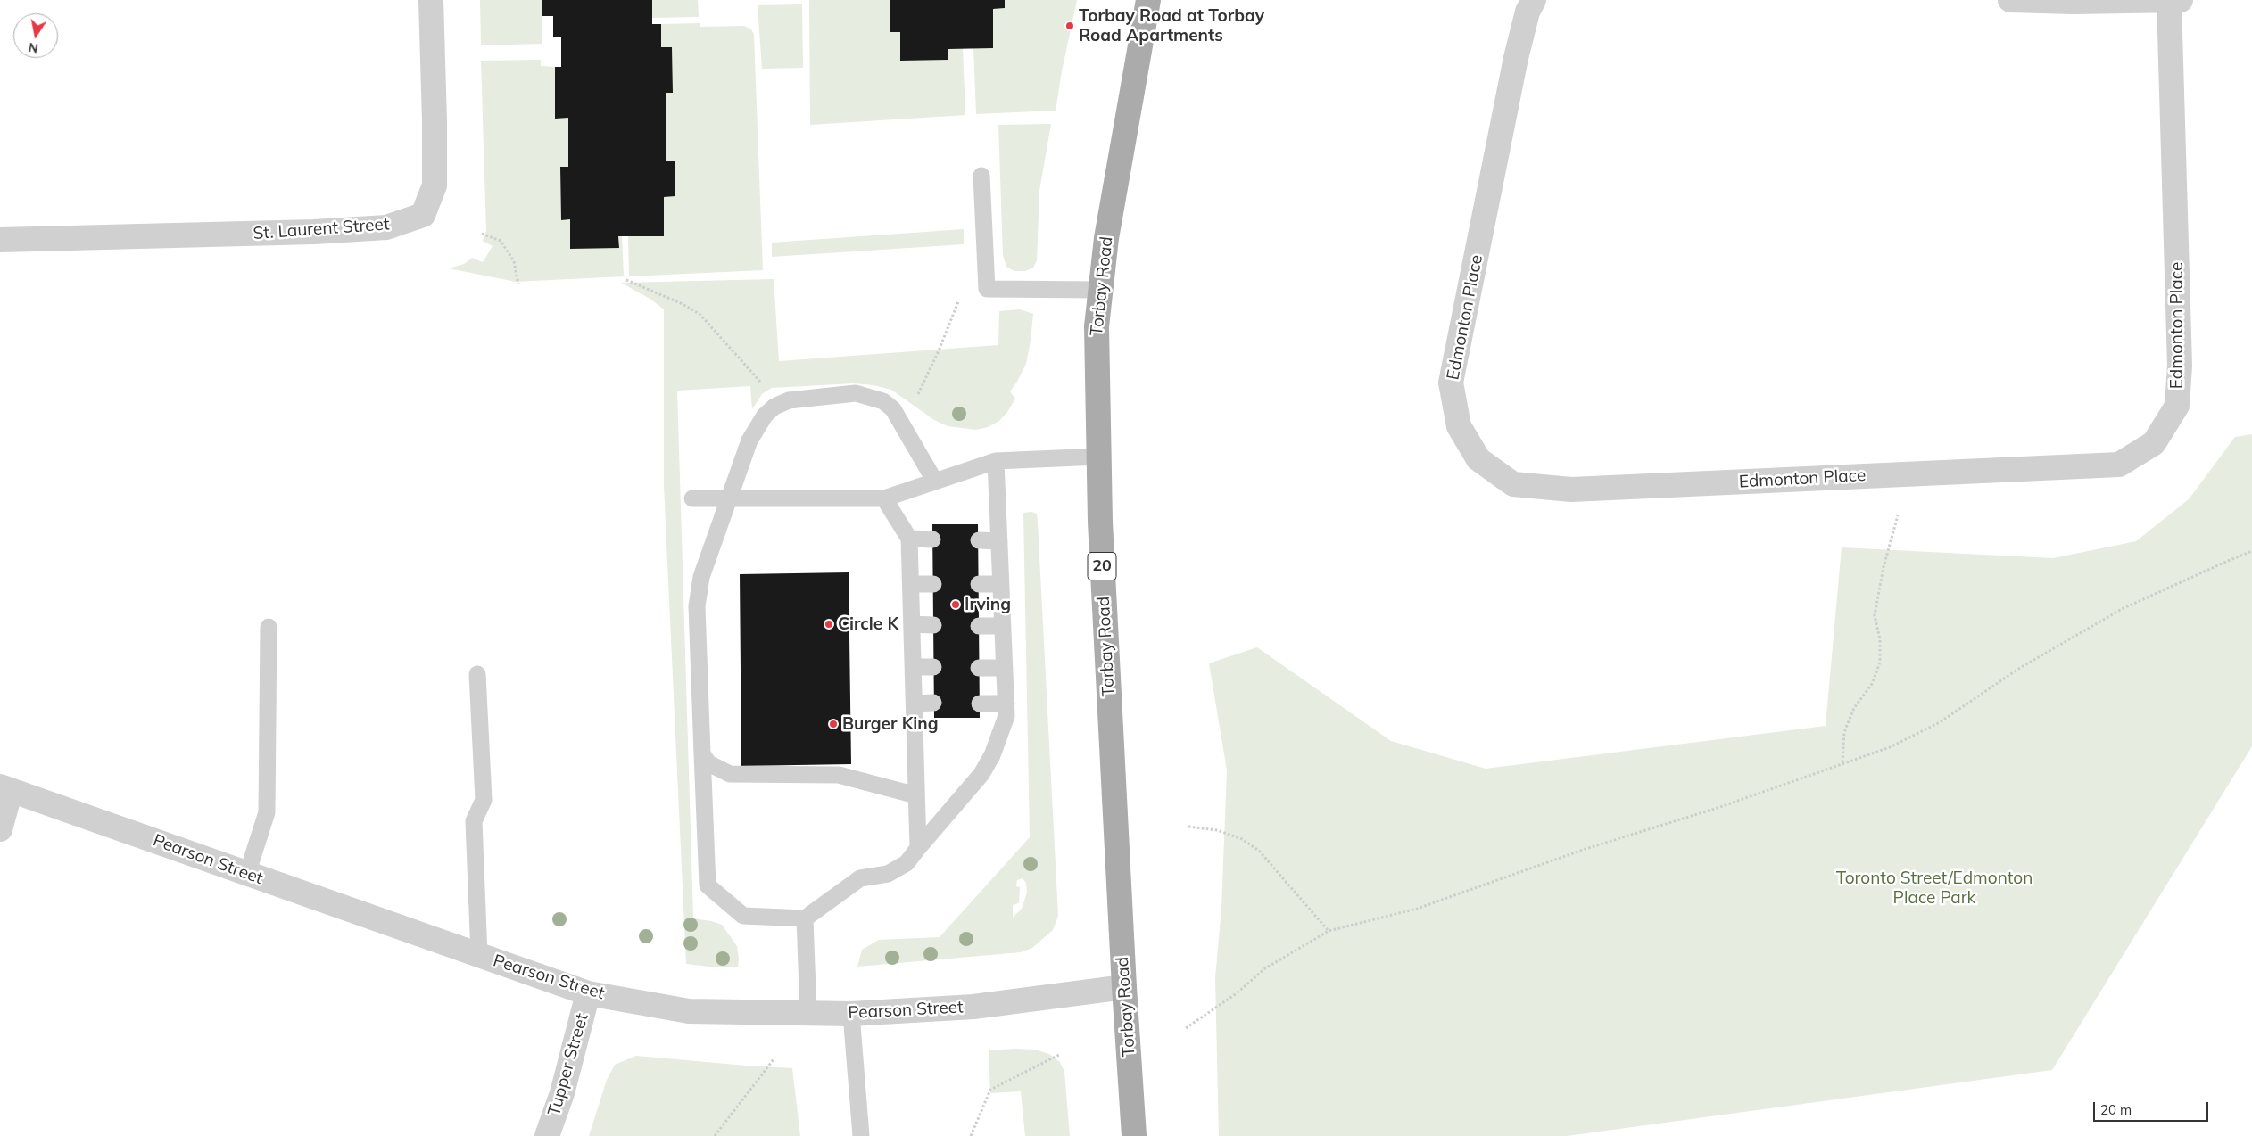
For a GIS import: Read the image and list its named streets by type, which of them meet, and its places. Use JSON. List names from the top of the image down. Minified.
{"streets":{"main road":["Torbay Road","20"],"street":["St. Laurent Street","Edmonton Place","Pearson Street","Tupper Street"]},"crossings":[["Torbay Road","Pearson Street"],["Pearson Street","Tupper Street"]],"parks":["Toronto Street/Edmonton Place Park"],"places":["Torbay Road at Torbay Road Apartments","Irving","Circle K","Burger King"],"scale_bar":"20 m","north":"bottom"}
